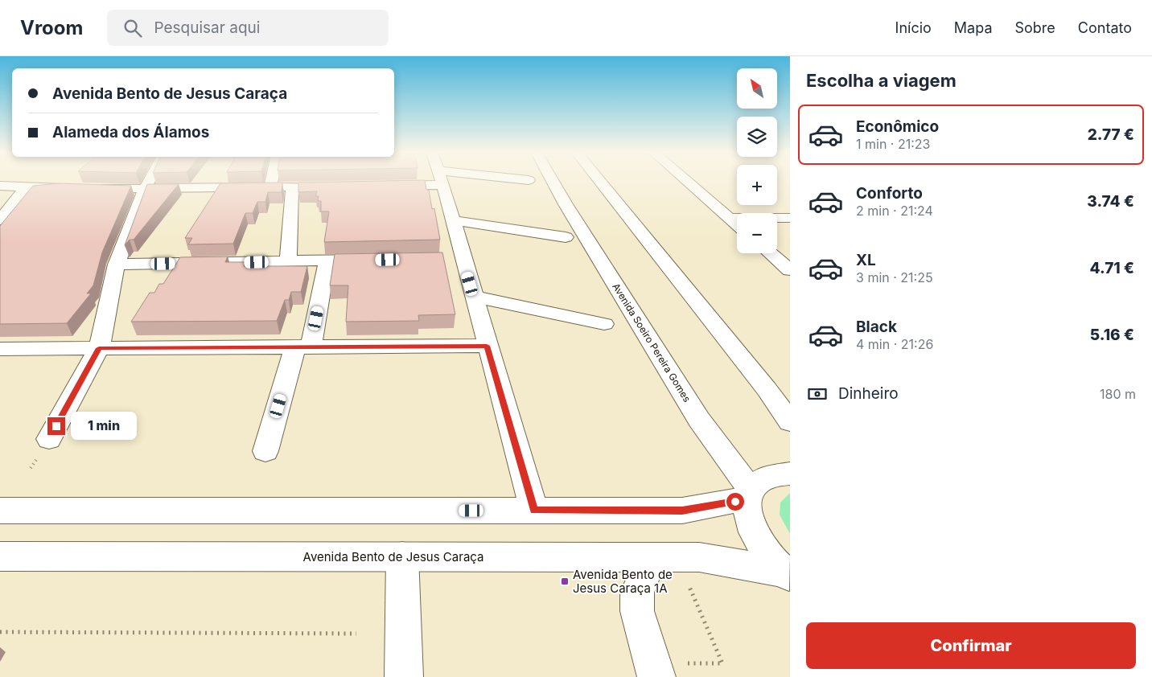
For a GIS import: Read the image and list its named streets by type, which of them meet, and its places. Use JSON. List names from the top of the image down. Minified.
{"streets":{"street":["Avenida Soeiro Pereira Gomes","Avenida Bento de Jesus Caraça"]},"places":{"transit":["Avenida Bento de Jesus Caraça 1A"]},"north":"top left","page":{"header":"Vroom","search":"Pesquisar aqui","nav":["Início","Mapa","Sobre","Contato"],"heading":"Escolha a viagem","map_buttons":["+","−"],"banner":["Avenida Bento de Jesus Caraça","Alameda dos Álamos"],"list":[{"name":"Econômico","note":"1 min · 21:23","value":"2.77 €"},{"name":"Conforto","note":"2 min · 21:24","value":"3.74 €"},{"name":"XL","note":"3 min · 21:25","value":"4.71 €"},{"name":"Black","note":"4 min · 21:26","value":"5.16 €"}],"pay":["Dinheiro","180 m"],"bubble":"1 min","buttons":"Confirmar"}}
